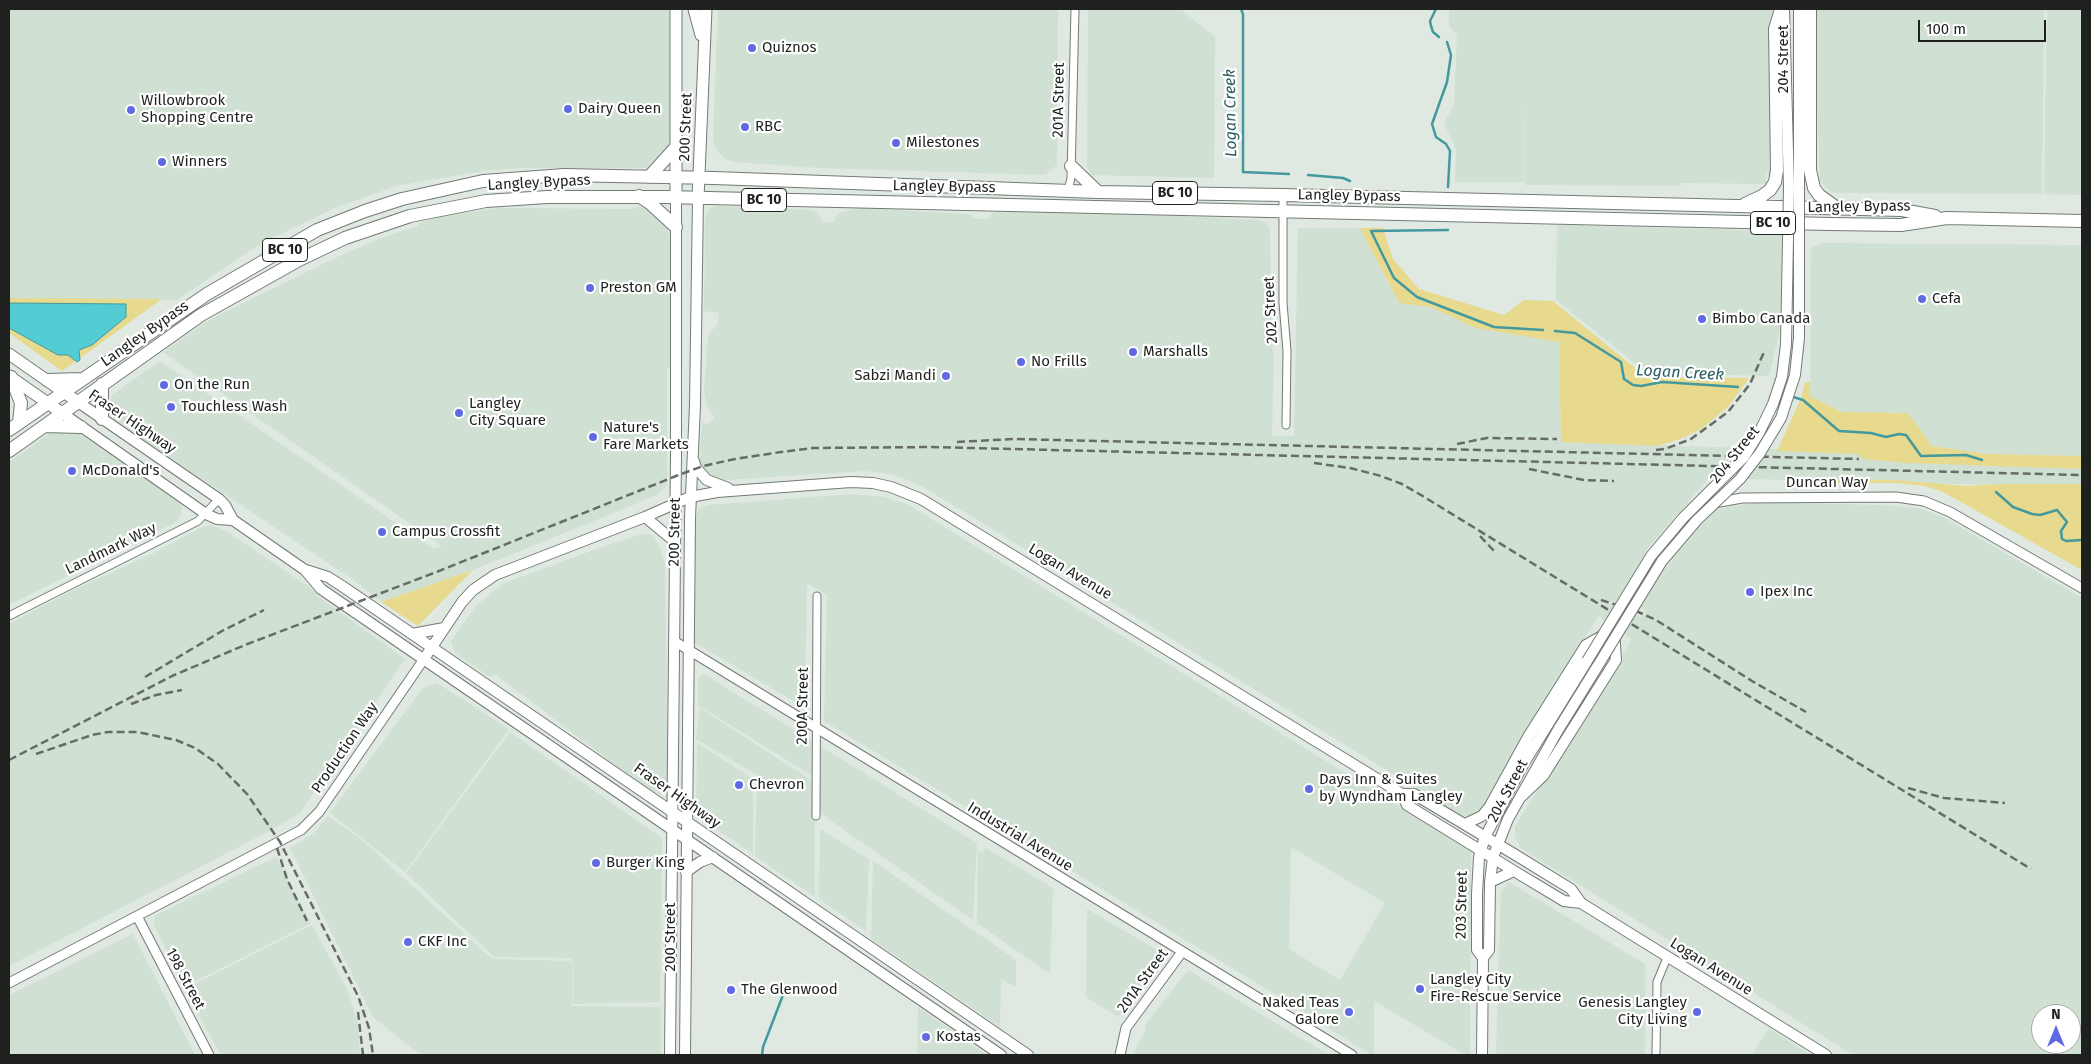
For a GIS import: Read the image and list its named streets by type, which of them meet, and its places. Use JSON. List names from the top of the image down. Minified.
{"streets":{"highway":["Langley Bypass","BC 10"],"main road":["204 Street","200 Street","Fraser Highway","Logan Avenue","Production Way","203 Street"],"street":["201A Street","202 Street","Duncan Way","Landmark Way","200A Street","Industrial Avenue","198 Street"]},"crossings":[["204 Street","Logan Avenue"],["204 Street","203 Street"],["201A Street","Langley Bypass"],["201A Street","Industrial Avenue"],["200 Street","Langley Bypass"],["200 Street","Fraser Highway"],["200 Street","Logan Avenue"],["200 Street","Production Way"],["200 Street","Industrial Avenue"],["Langley Bypass","202 Street"],["Langley Bypass","Fraser Highway"],["Fraser Highway","Landmark Way"],["Fraser Highway","Production Way"],["Logan Avenue","Production Way"],["Logan Avenue","203 Street"],["200A Street","Industrial Avenue"],["Production Way","198 Street"]],"water":["Logan Creek"],"places":["Quiznos","Dairy Queen","Willowbrook Shopping Centre","RBC","Milestones","Winners","Preston GM","Cefa","Bimbo Canada","Marshalls","No Frills","Sabzi Mandi","On the Run","Touchless Wash","Langley City Square","Nature's Fare Markets","McDonald's","Campus Crossfit","Ipex Inc","Chevron","Days Inn & Suites by Wyndham Langley","Burger King","CKF Inc","Langley City Fire-Rescue Service","The Glenwood","Naked Teas Galore","Genesis Langley City Living","Kostas"],"scale_bar":"100 m","north":"top"}
